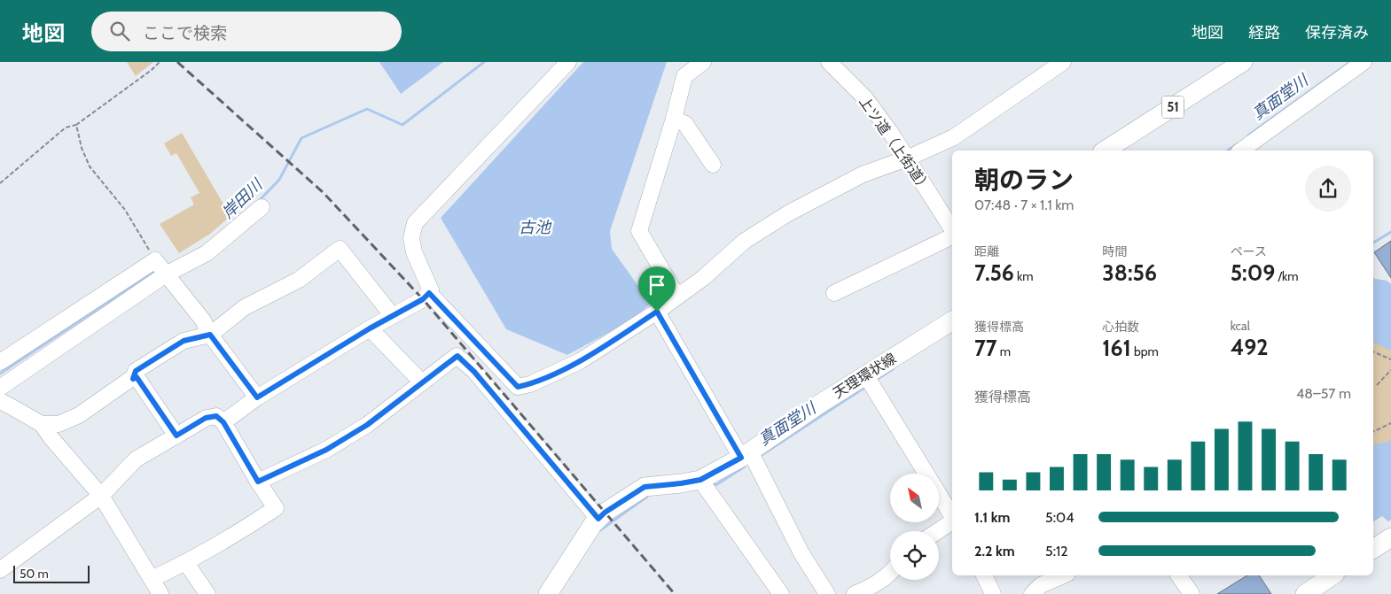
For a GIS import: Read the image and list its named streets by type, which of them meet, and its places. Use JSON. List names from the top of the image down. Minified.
{"streets":{"main road":["51","天理環状線"],"street":["上ツ道（上街道）"]},"water":["真面堂川","岸田川","古池"],"scale_bar":"50 m","north":"top left","page":{"header":"地図","search":"ここで検索","nav":["地図","経路","保存済み"],"heading":["朝のラン","07:48 · 7 × 1.1 km"],"stats":[["距離","7.56 km"],["時間","38:56"],["ペース","5:09 /km"],["獲得標高","77 m"],["心拍数","161 bpm"],["kcal","492"]],"chart":["獲得標高","48–57 m"],"list":[{"name":"1.1 km","note":"5:04"},{"name":"2.2 km","note":"5:12"}],"scale":"50 m"}}
